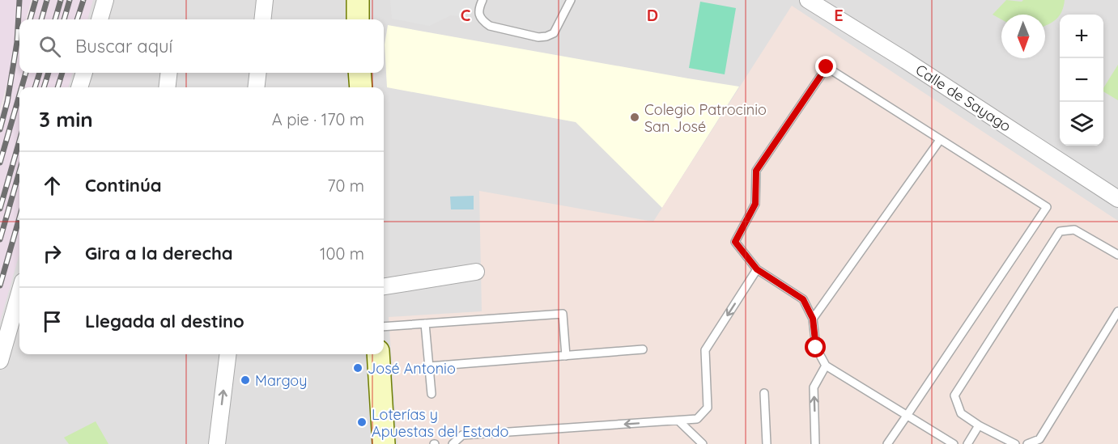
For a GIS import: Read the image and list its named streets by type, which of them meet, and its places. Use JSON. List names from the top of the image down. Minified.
{"streets":{"street":["Calle de Sayago"]},"places":["Colegio Patrocinio San José","José Antonio","Margoy","Loterías y Apuestas del Estado"],"north":"bottom","page":{"map_buttons":["+","−"],"search":"Buscar aquí","heading":["3 min","A pie · 170 m"],"list":[["Continúa","70 m"],["Gira a la derecha","100 m"],"Llegada al destino"]},"grid":{"columns":["C","D","E"]}}
